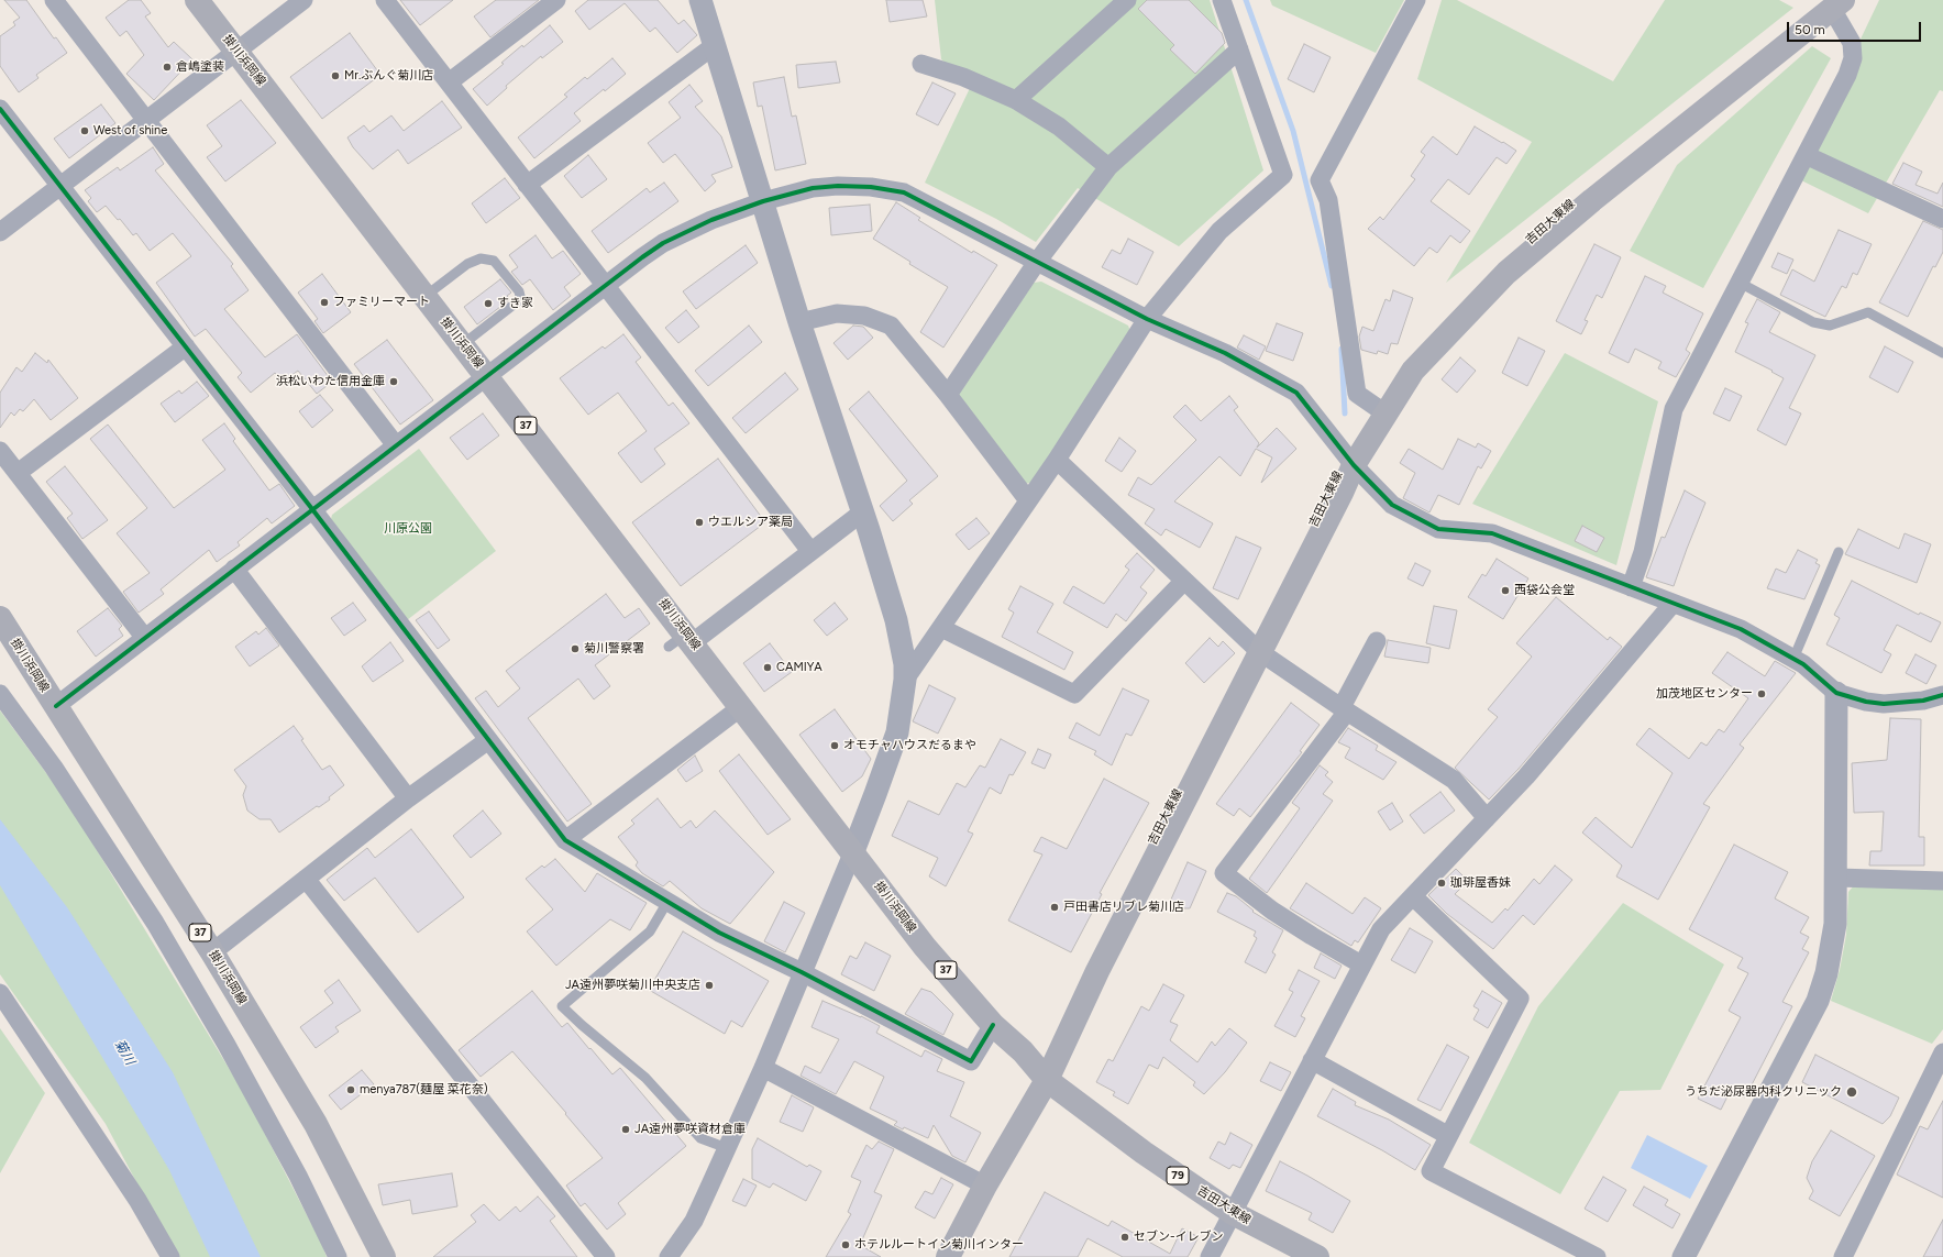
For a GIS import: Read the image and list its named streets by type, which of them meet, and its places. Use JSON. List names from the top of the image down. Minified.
{"streets":{"main road":["掛川浜岡線","吉田大東線","37","79"]},"crossings":[["掛川浜岡線","吉田大東線"]],"water":["菊川"],"parks":["川原公園"],"places":["倉嶋塗装","Mr.ぶんぐ菊川店","West of shine","ファミリーマート","すき家","浜松いわた信用金庫","ウエルシア薬局","西袋公会堂","菊川警察署","CAMIYA","加茂地区センター","オモチャハウスだるまや","珈琲屋香妹","戸田書店リブレ菊川店","JA遠州夢咲菊川中央支店","menya787(麺屋 菜花奈)","うちだ泌尿器内科クリニック","JA遠州夢咲資材倉庫","セブン-イレブン","ホテルルートイン菊川インター"],"scale_bar":"50 m"}
